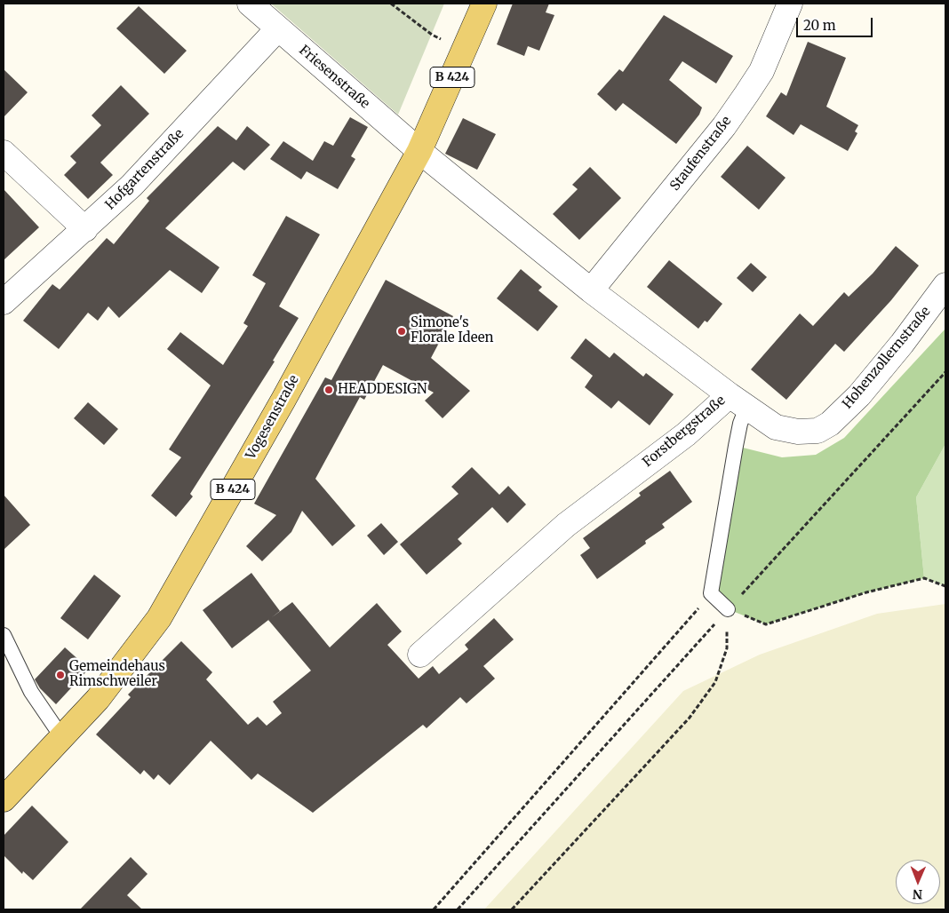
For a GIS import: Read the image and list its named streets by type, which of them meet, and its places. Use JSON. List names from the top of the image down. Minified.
{"streets":{"main road":["B 424","Vogesenstraße"],"street":["Friesenstraße","Staufenstraße","Hofgartenstraße","Hohenzollernstraße","Forstbergstraße"]},"crossings":[["Friesenstraße","B 424"],["Friesenstraße","Hofgartenstraße"],["Friesenstraße","Vogesenstraße"],["Friesenstraße","Forstbergstraße"],["B 424","Vogesenstraße"],["B 424","Forstbergstraße"],["Staufenstraße","Forstbergstraße"],["Hohenzollernstraße","Forstbergstraße"],["Vogesenstraße","Forstbergstraße"]],"places":["Simone's Florale Ideen","HEADDESIGN","Gemeindehaus Rimschweiler"],"scale_bar":"20 m","north":"bottom"}
